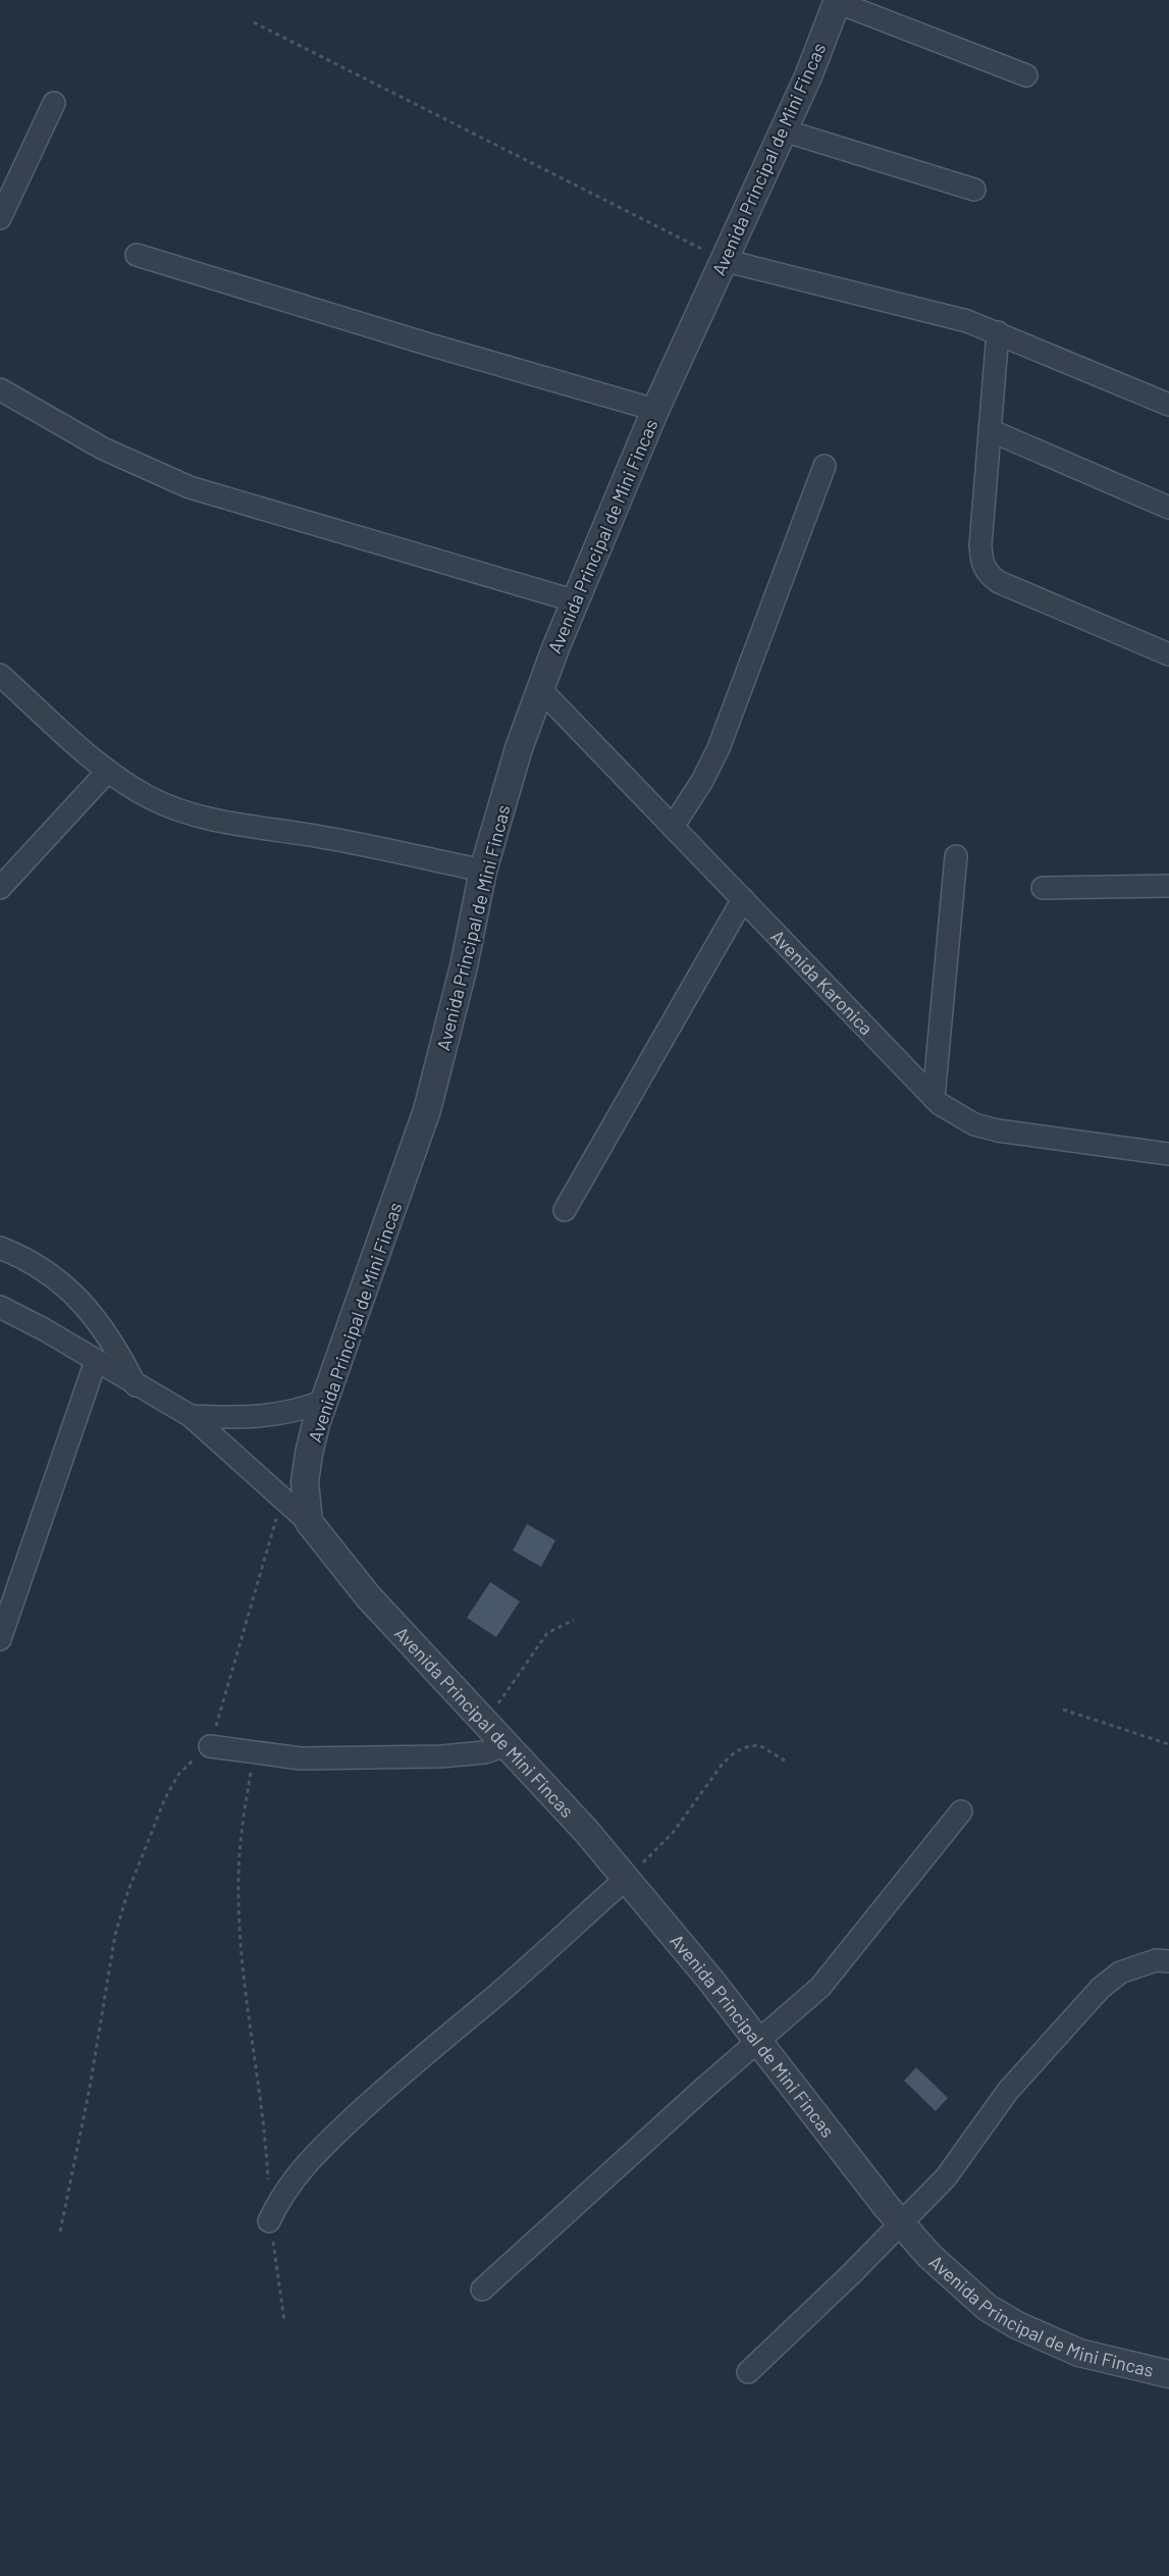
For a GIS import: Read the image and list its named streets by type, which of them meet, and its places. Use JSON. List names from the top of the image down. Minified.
{"streets":{"street":["Avenida Principal de Mini Fincas","Avenida Karonica"]},"crossings":[["Avenida Principal de Mini Fincas","Avenida Karonica"]]}
